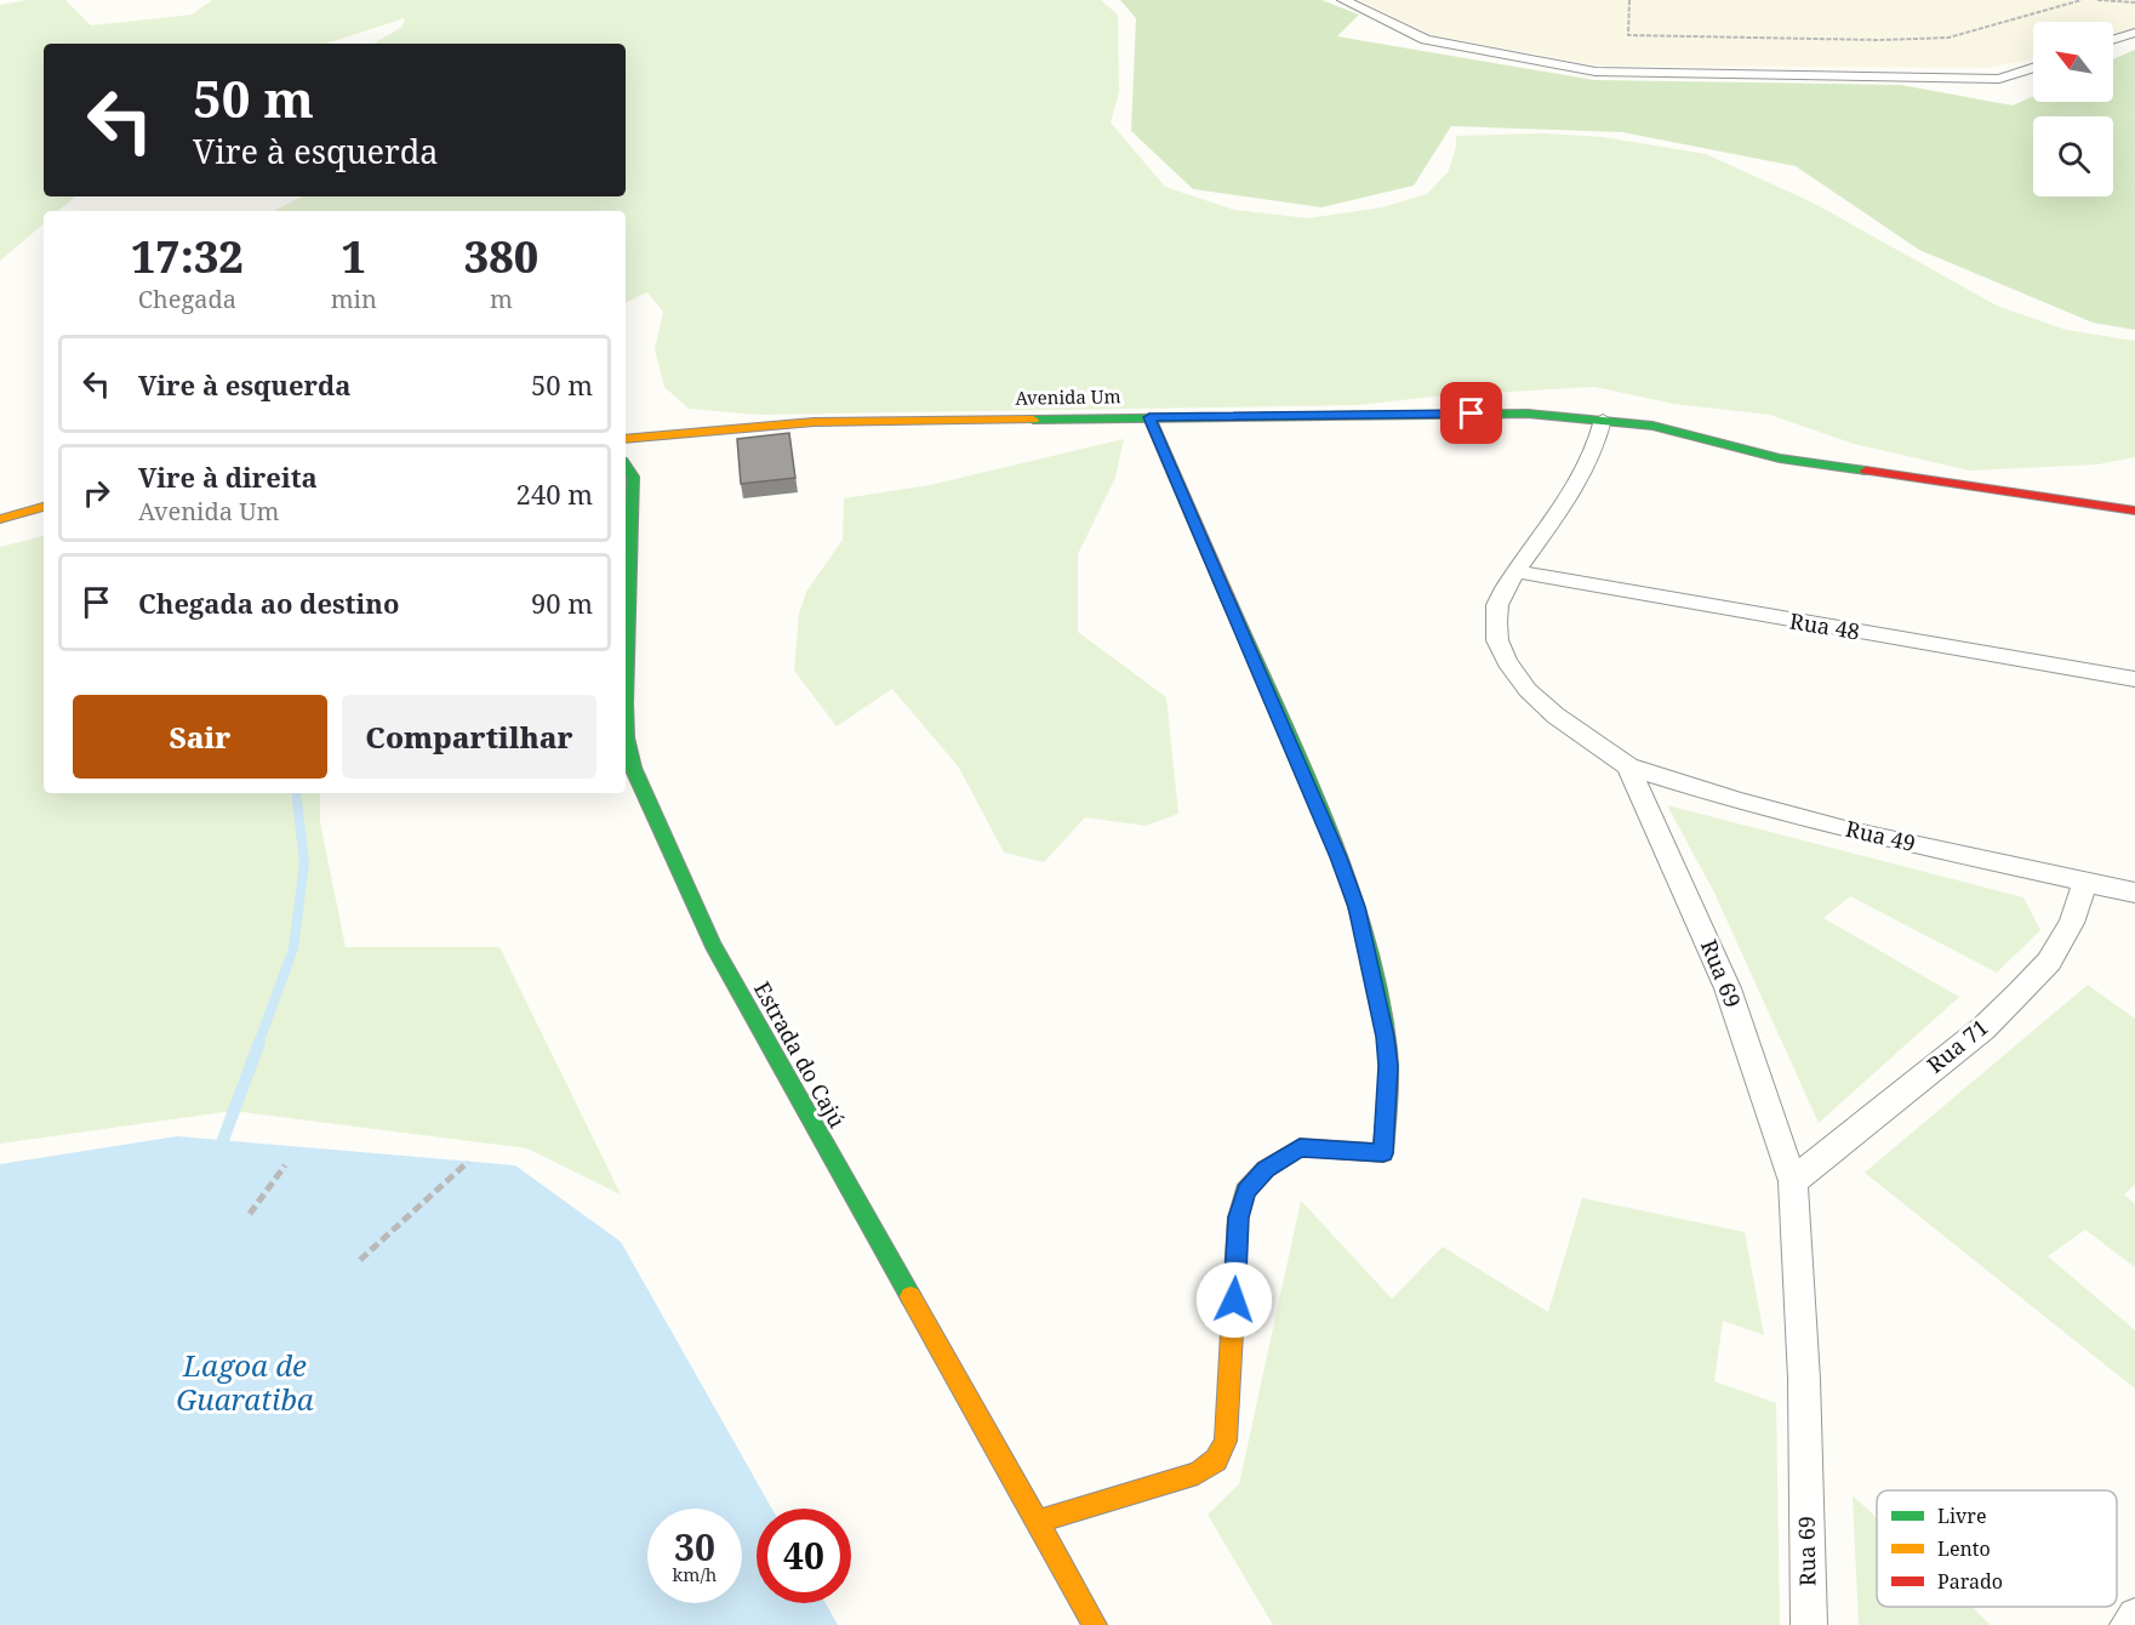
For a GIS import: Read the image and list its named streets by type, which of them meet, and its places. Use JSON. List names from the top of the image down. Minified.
{"streets":{"street":["Avenida Um","Rua 48","Rua 49","Rua 69","Rua 71","Estrada do Cajú"]},"crossings":[["Rua 49","Rua 69"],["Rua 49","Rua 71"],["Rua 69","Rua 71"]],"water":["Lagoa de Guaratiba"],"legend":["Livre","Lento","Parado"],"north":"top left","page":{"turn":["50 m","Vire à esquerda"],"eta":["17:32","Chegada","1","min","380","m"],"list":[{"name":"Vire à esquerda","value":"50 m"},{"name":"Vire à direita","note":"Avenida Um","value":"240 m"},{"name":"Chegada ao destino","value":"90 m"}],"buttons":["Sair","Compartilhar"],"speed":"30 km/h","limit":"40"}}
